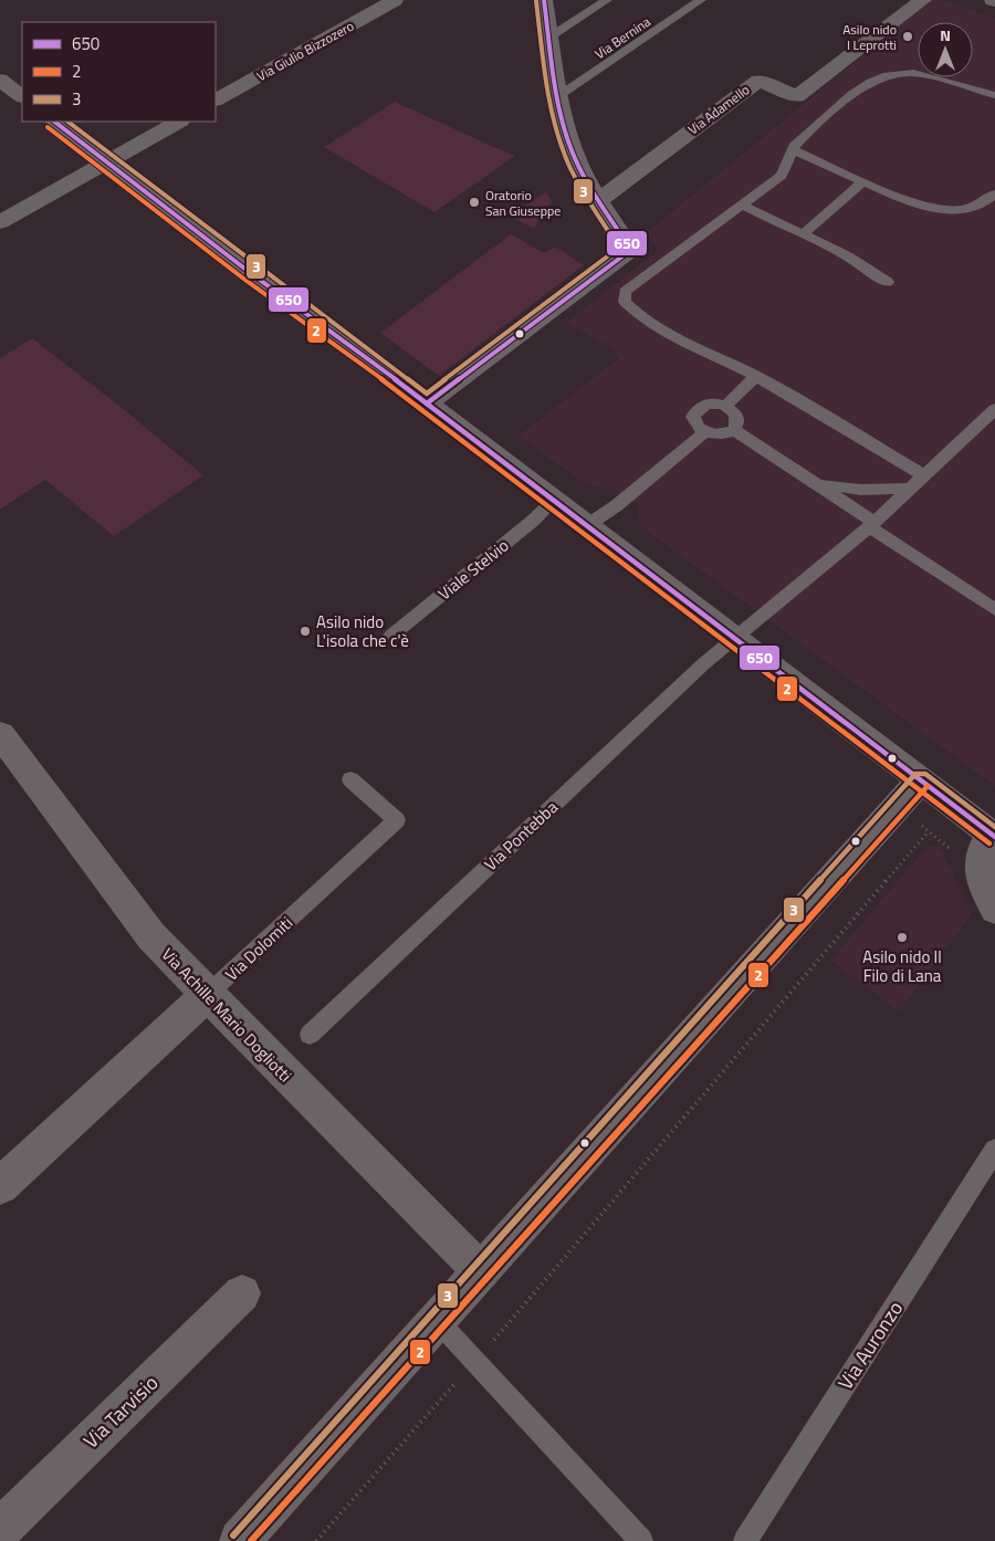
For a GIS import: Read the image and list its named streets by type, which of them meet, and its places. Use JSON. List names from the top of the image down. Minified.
{"streets":{"street":["Via Giulio Bizzozero","Via Adamello","Via Dolomiti","Via Achille Mario Dogliotti","Via Tarvisio"],"lane":["Via Bernina","Viale Stelvio","Via Pontebba","Via Auronzo"]},"crossings":[["Via Dolomiti","Via Achille Mario Dogliotti"]],"places":["Asilo nido I Leprotti","Oratorio San Giuseppe","Asilo nido L'isola che c'è","Asilo nido Il Filo di Lana"],"lines":["transit line 650","transit line 3","transit line 2"],"legend":["650","2","3"],"north":"top"}
